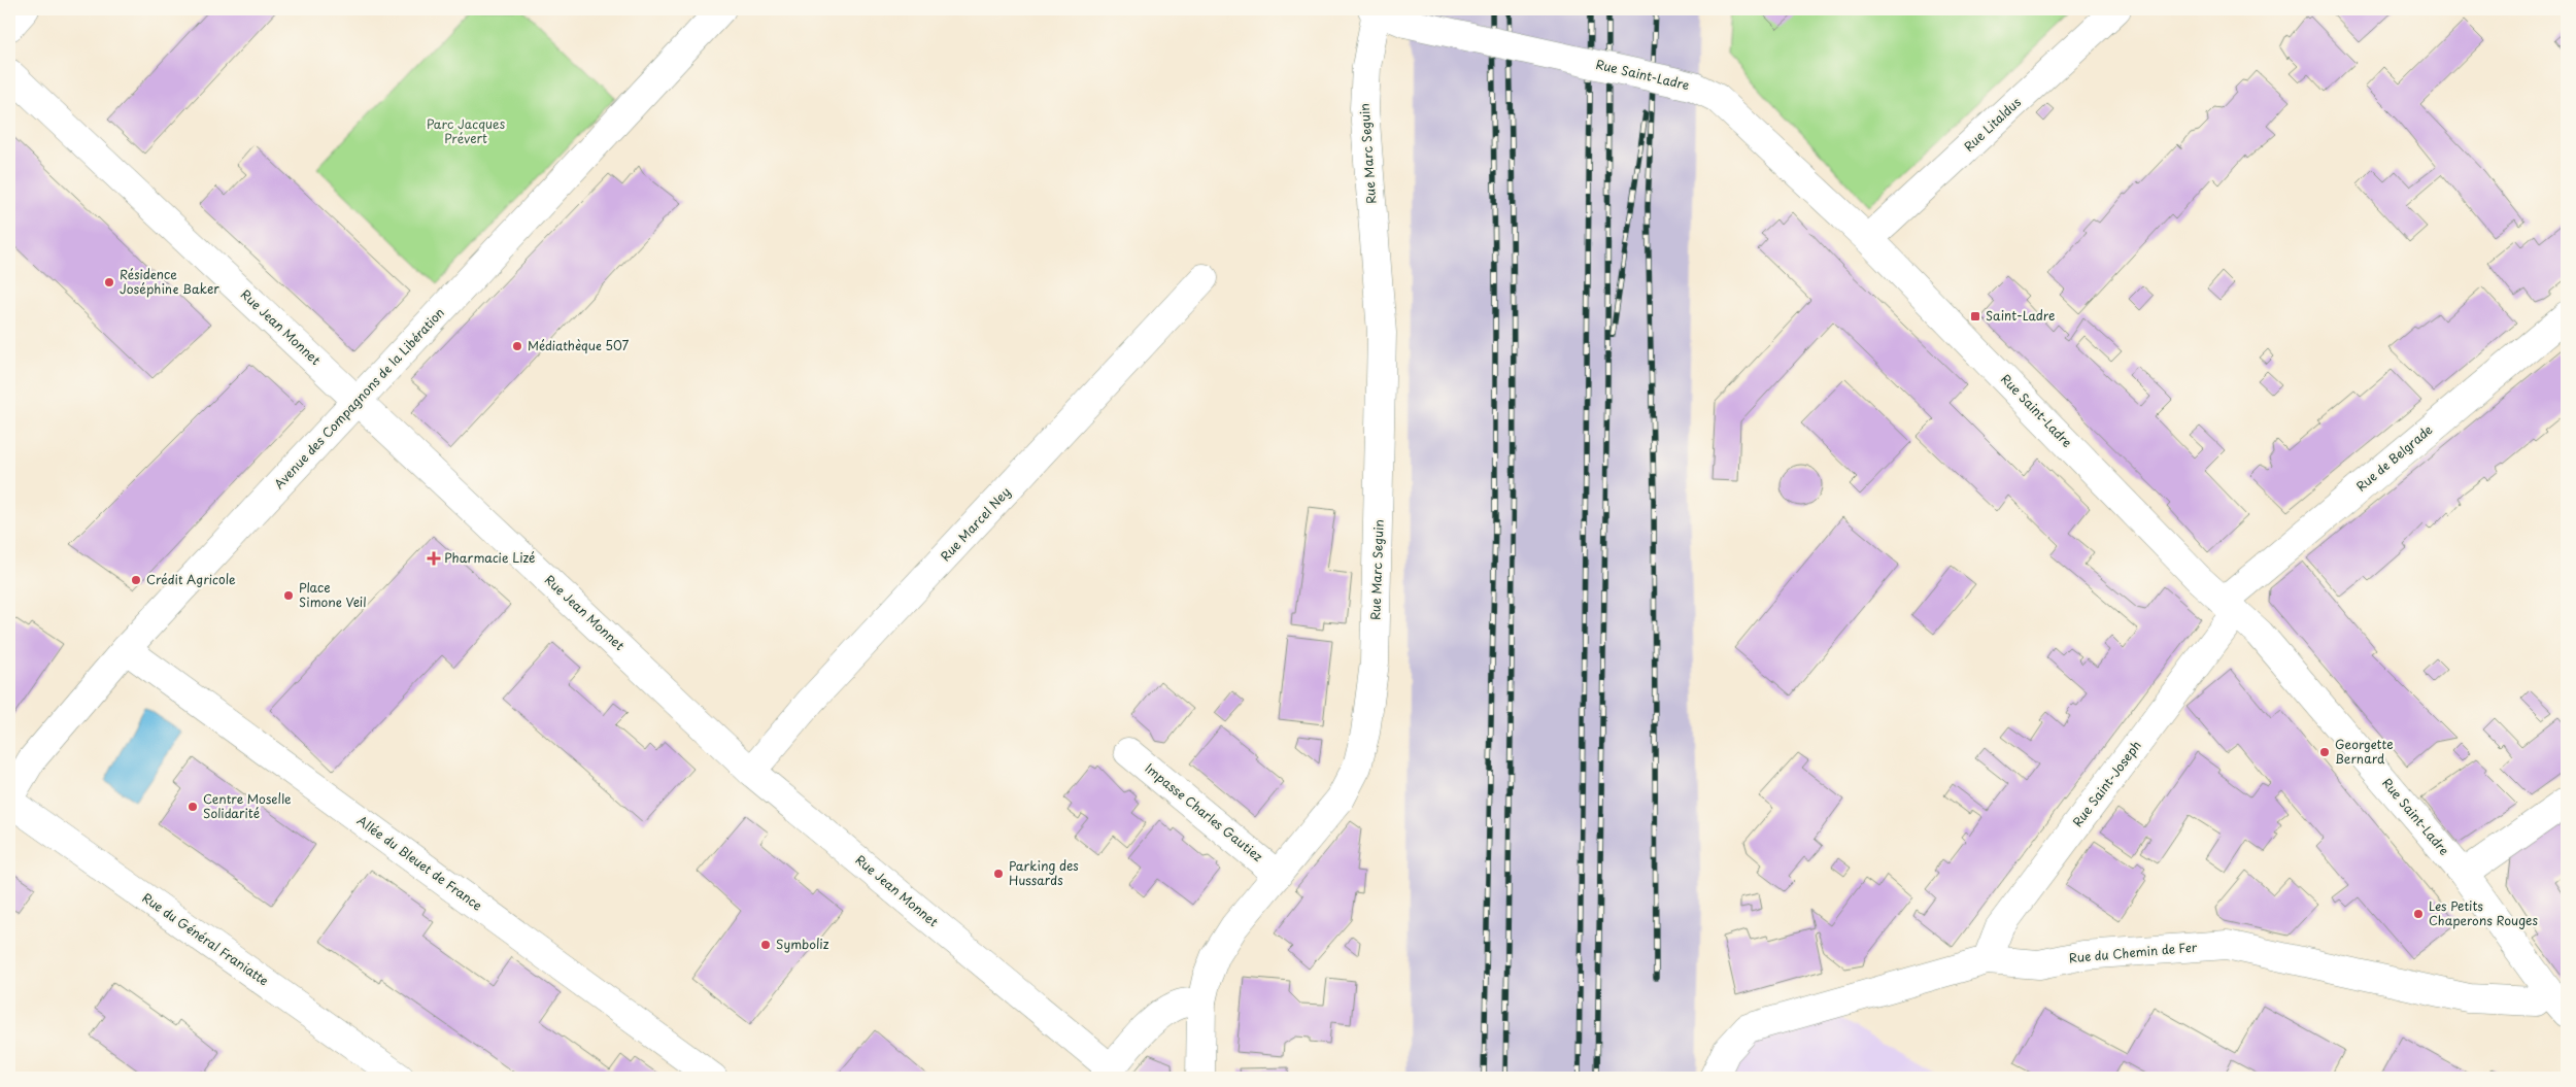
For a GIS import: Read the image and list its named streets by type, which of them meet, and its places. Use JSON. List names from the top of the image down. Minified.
{"streets":{"street":["Rue Saint-Ladre","Rue Litaldus","Rue Marc Seguin","Rue Jean Monnet","Avenue des Compagnons de la Libération","Rue de Belgrade","Rue Marcel Ney","Rue Saint-Joseph","Impasse Charles Gautiez","Allée du Bleuet de France","Rue du Général Franiatte","Rue du Chemin de Fer"]},"crossings":[["Rue Saint-Ladre","Rue Litaldus"],["Rue Saint-Ladre","Rue Marc Seguin"],["Rue Saint-Ladre","Rue de Belgrade"],["Rue Saint-Ladre","Rue Saint-Joseph"],["Rue Saint-Ladre","Rue du Chemin de Fer"],["Rue Marc Seguin","Impasse Charles Gautiez"],["Rue Jean Monnet","Avenue des Compagnons de la Libération"],["Rue Jean Monnet","Rue Marcel Ney"],["Avenue des Compagnons de la Libération","Allée du Bleuet de France"],["Avenue des Compagnons de la Libération","Rue du Général Franiatte"],["Rue de Belgrade","Rue Saint-Joseph"],["Rue Saint-Joseph","Rue du Chemin de Fer"]],"parks":["Parc Jacques Prévert"],"places":{"other":["Résidence Joséphine Baker","Médiathèque 507","Crédit Agricole","Place Simone Veil","Georgette Bernard","Centre Moselle Solidarité","Parking des Hussards","Les Petits Chaperons Rouges","Symboliz"],"transit":["Saint-Ladre"],"health":["Pharmacie Lizé"]}}
